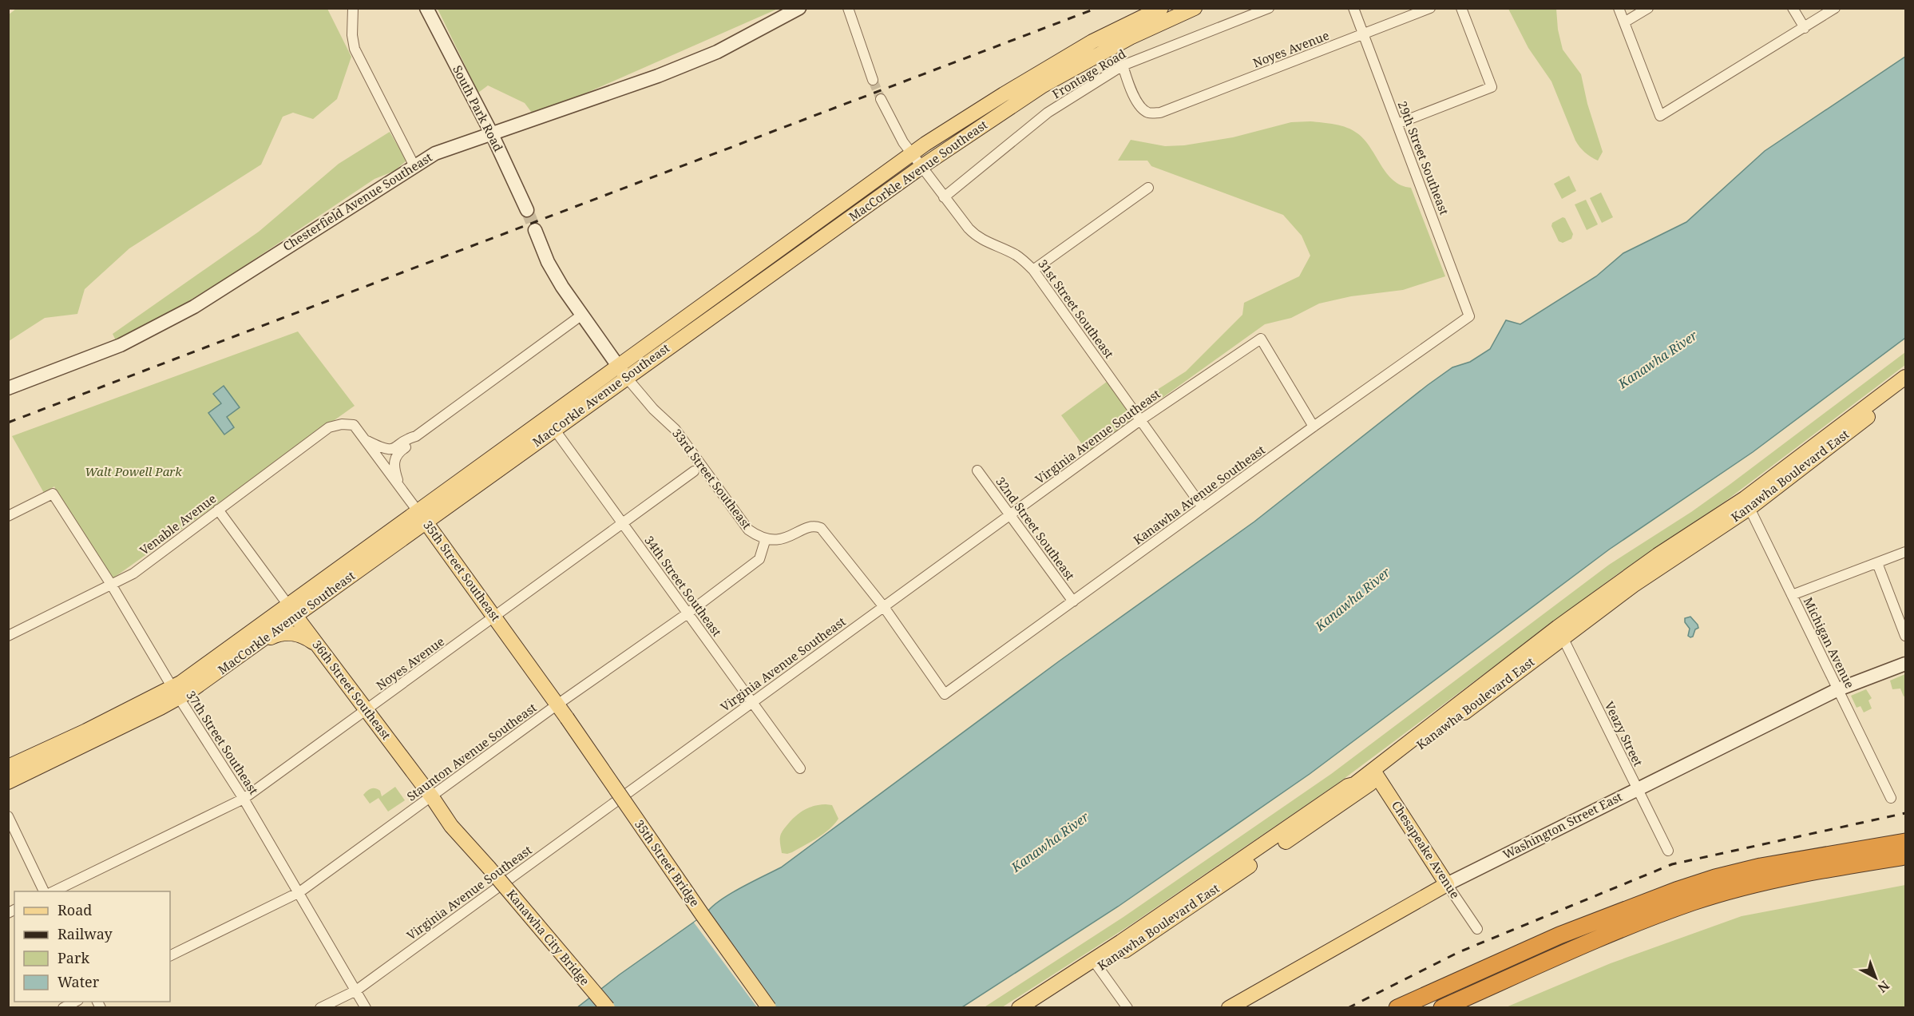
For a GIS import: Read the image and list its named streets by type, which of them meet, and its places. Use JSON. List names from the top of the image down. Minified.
{"streets":{"main road":["MacCorkle Avenue Southeast","Kanawha Boulevard East","35th Street Southeast","36th Street Southeast","Washington Street East","Chesapeake Avenue","35th Street Bridge","Kanawha City Bridge"],"street":["Noyes Avenue","Frontage Road","South Park Road","29th Street Southeast","Chesterfield Avenue Southeast","31st Street Southeast","Virginia Avenue Southeast","33rd Street Southeast","Kanawha Avenue Southeast","Venable Avenue","32nd Street Southeast","34th Street Southeast","Michigan Avenue","Veazy Street","37th Street Southeast","Staunton Avenue Southeast"]},"crossings":[["Noyes Avenue","Frontage Road"],["Noyes Avenue","29th Street Southeast"],["Noyes Avenue","35th Street Southeast"],["Noyes Avenue","34th Street Southeast"],["Noyes Avenue","36th Street Southeast"],["Noyes Avenue","37th Street Southeast"],["Frontage Road","31st Street Southeast"],["South Park Road","Chesterfield Avenue Southeast"],["29th Street Southeast","Kanawha Avenue Southeast"],["MacCorkle Avenue Southeast","31st Street Southeast"],["MacCorkle Avenue Southeast","33rd Street Southeast"],["MacCorkle Avenue Southeast","35th Street Southeast"],["MacCorkle Avenue Southeast","34th Street Southeast"],["MacCorkle Avenue Southeast","36th Street Southeast"],["MacCorkle Avenue Southeast","37th Street Southeast"],["31st Street Southeast","Virginia Avenue Southeast"],["31st Street Southeast","Kanawha Avenue Southeast"],["Virginia Avenue Southeast","Kanawha Avenue Southeast"],["Virginia Avenue Southeast","32nd Street Southeast"],["Virginia Avenue Southeast","34th Street Southeast"],["Virginia Avenue Southeast","37th Street Southeast"],["Kanawha Boulevard East","Michigan Avenue"],["Kanawha Boulevard East","Veazy Street"],["Kanawha Boulevard East","Chesapeake Avenue"],["33rd Street Southeast","Staunton Avenue Southeast"],["Kanawha Avenue Southeast","32nd Street Southeast"],["Venable Avenue","35th Street Southeast"],["Venable Avenue","36th Street Southeast"],["Venable Avenue","37th Street Southeast"],["35th Street Southeast","Staunton Avenue Southeast"],["35th Street Southeast","35th Street Bridge"],["34th Street Southeast","Staunton Avenue Southeast"],["Michigan Avenue","Washington Street East"],["36th Street Southeast","Staunton Avenue Southeast"],["36th Street Southeast","Kanawha City Bridge"],["Veazy Street","Washington Street East"],["37th Street Southeast","Staunton Avenue Southeast"],["Washington Street East","Chesapeake Avenue"]],"water":["Kanawha River"],"parks":["Walt Powell Park"],"legend":["Road","Railway","Park","Water"],"north":"bottom right"}
